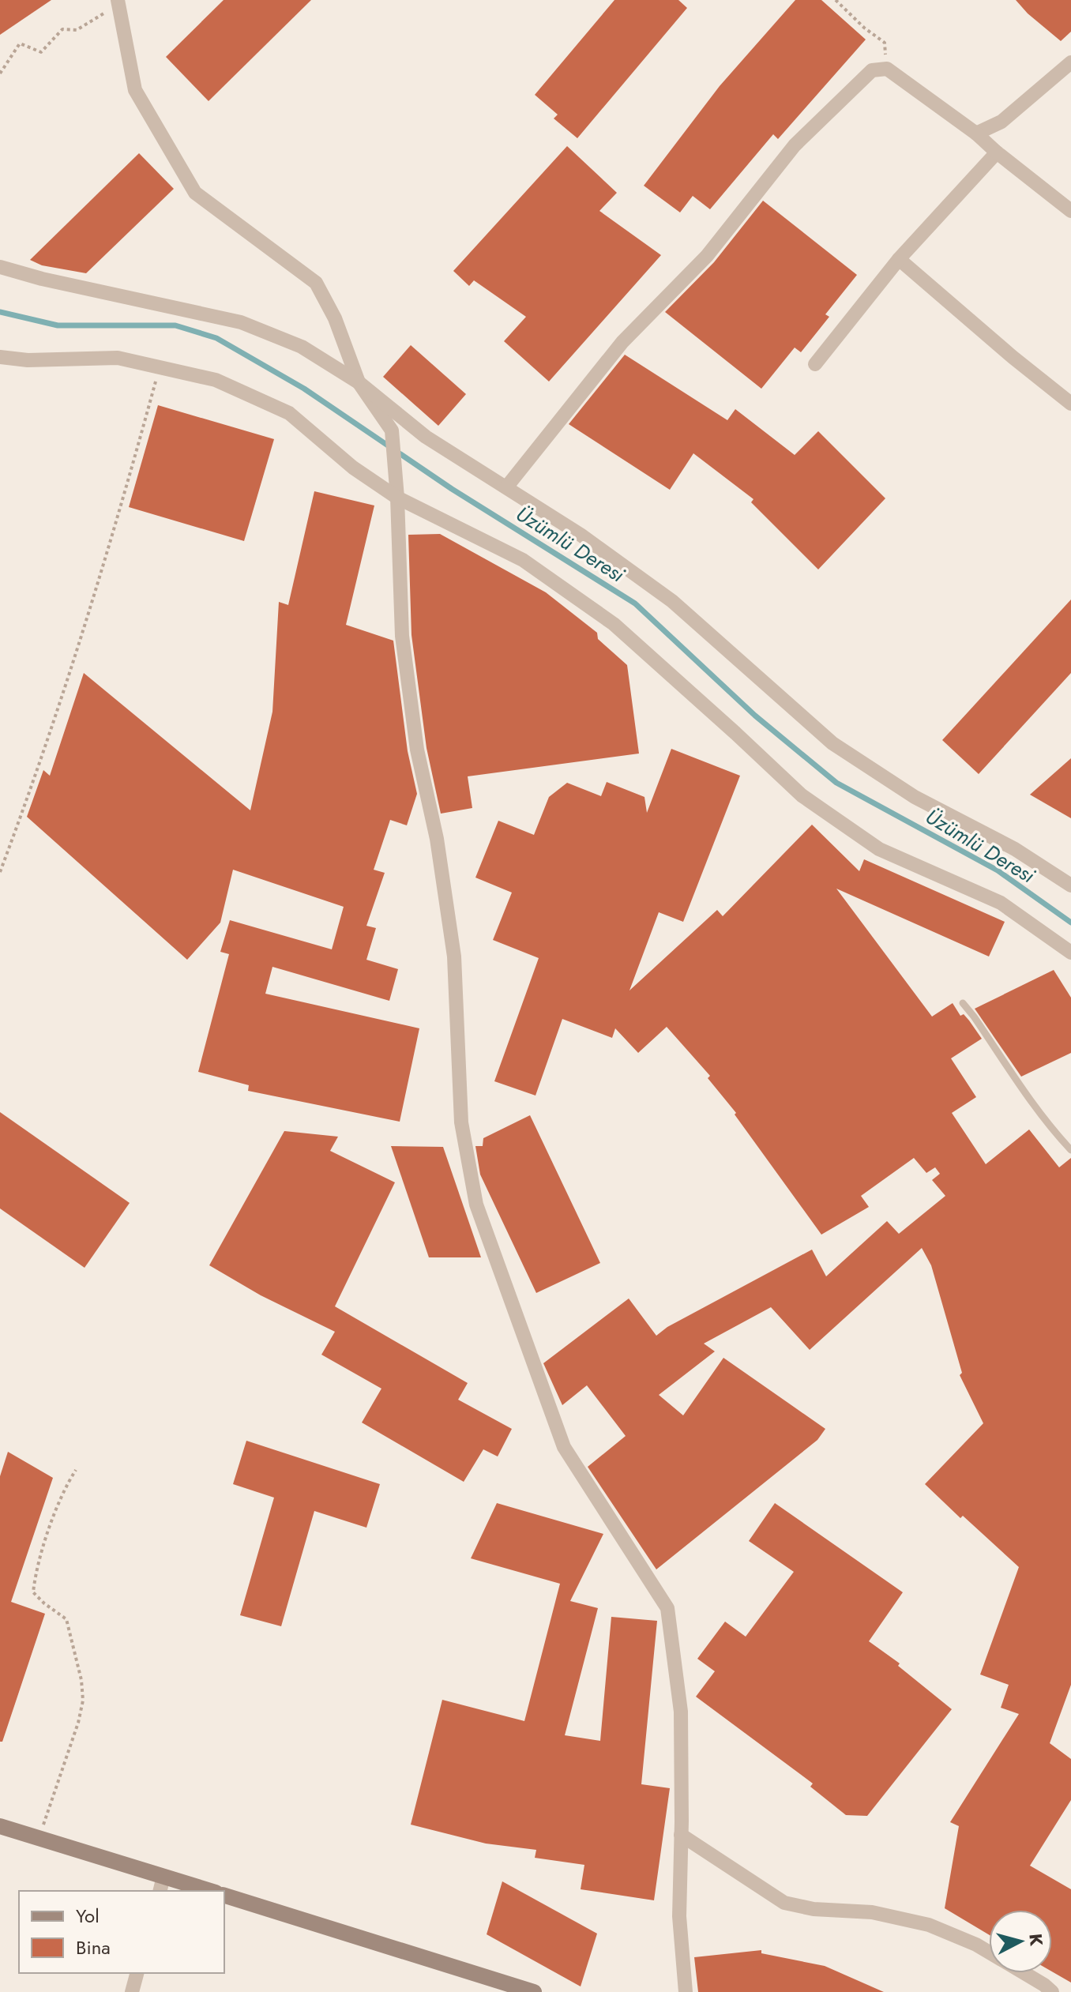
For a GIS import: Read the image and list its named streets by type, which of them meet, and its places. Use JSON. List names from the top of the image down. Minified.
{"water":["Üzümlü Deresi"],"legend":["Yol","Bina"],"north":"right"}
